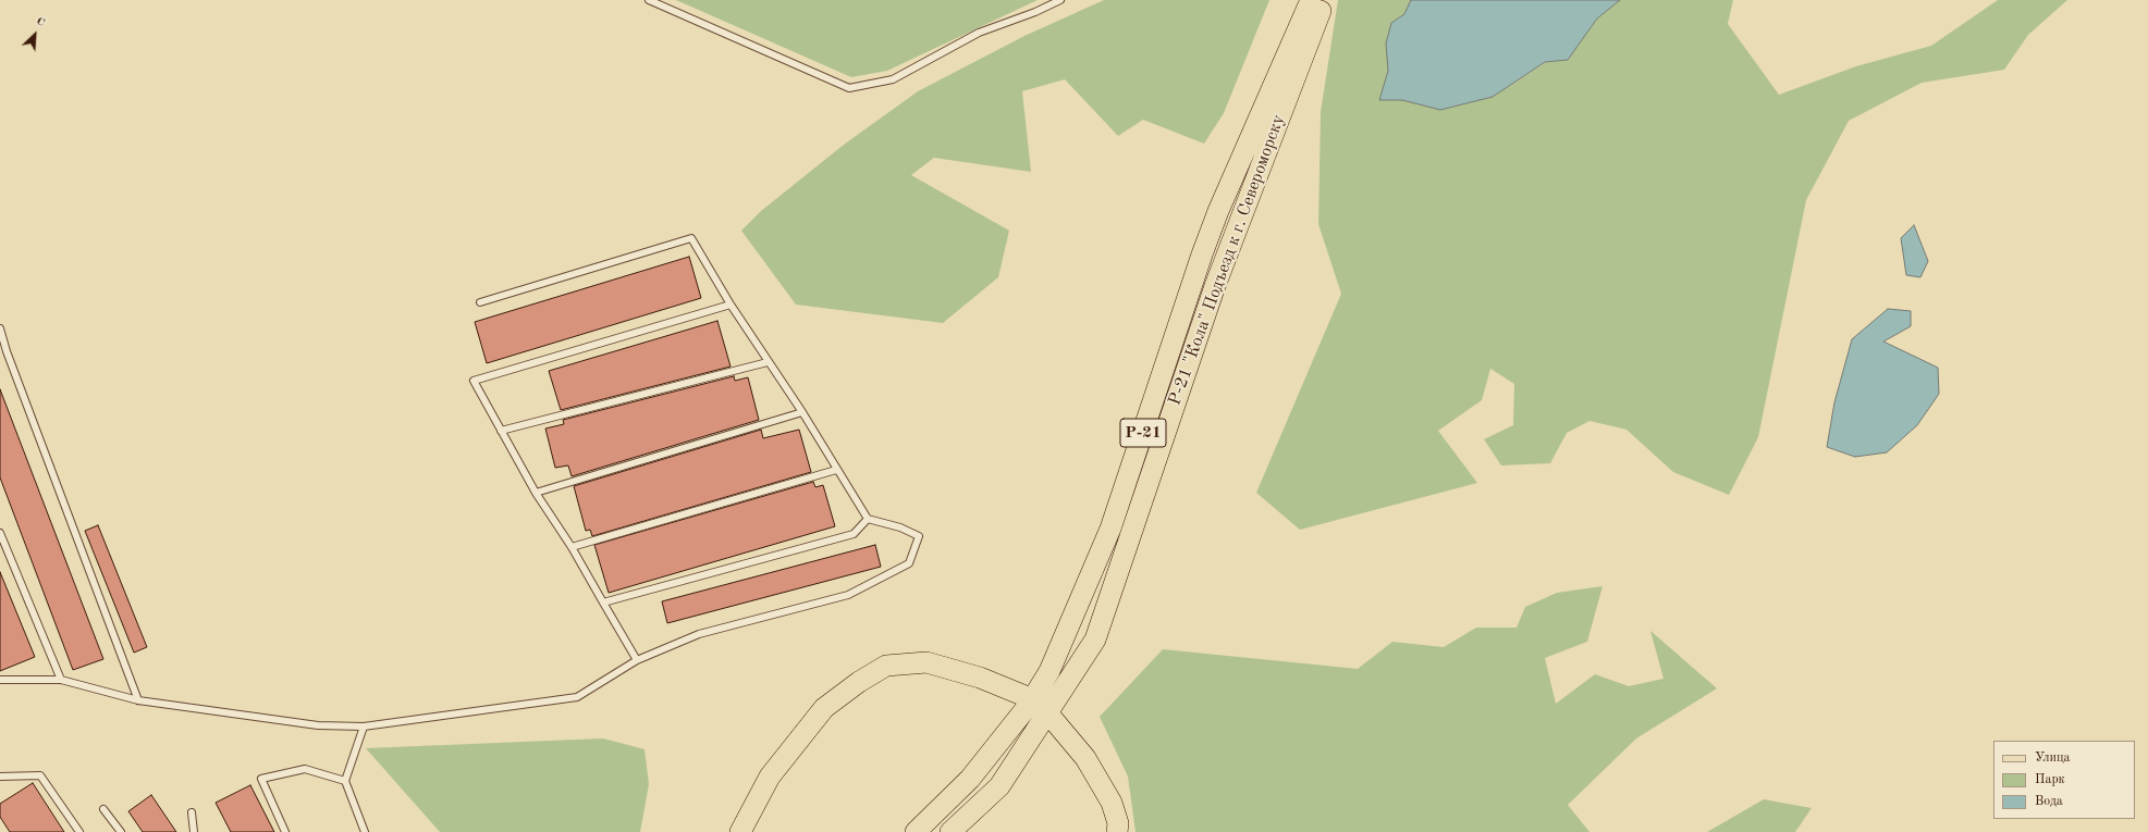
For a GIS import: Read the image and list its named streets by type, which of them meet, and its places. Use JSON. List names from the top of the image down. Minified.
{"streets":{"main road":["Р-21 \"Кола\" Подъезд к г. Североморску","Р-21"]},"legend":["Улица","Парк","Вода"],"north":"top right"}
